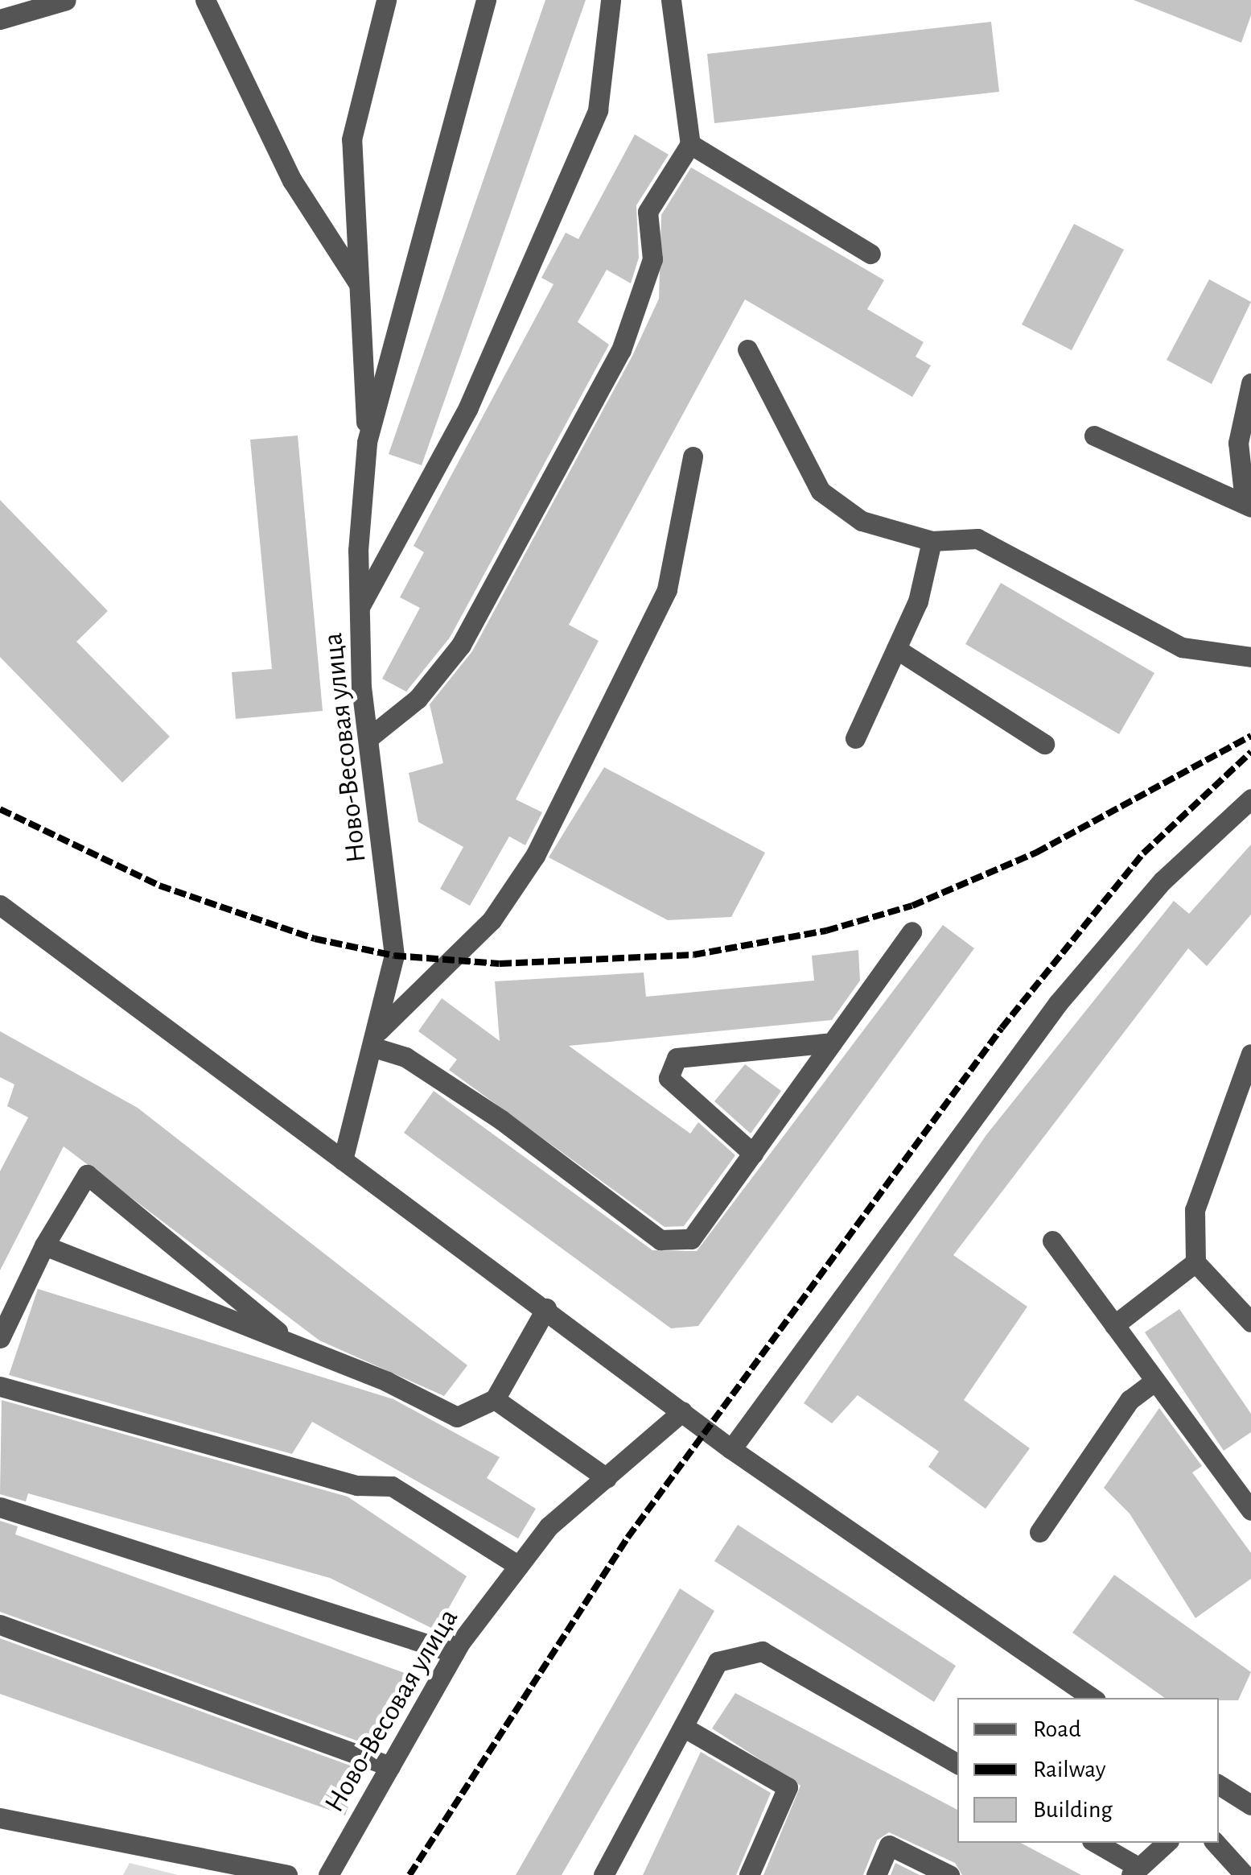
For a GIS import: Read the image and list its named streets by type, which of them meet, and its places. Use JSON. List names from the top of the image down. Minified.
{"streets":{"street":["Ново-Весовая улица"]},"legend":["Road","Railway","Building"]}
